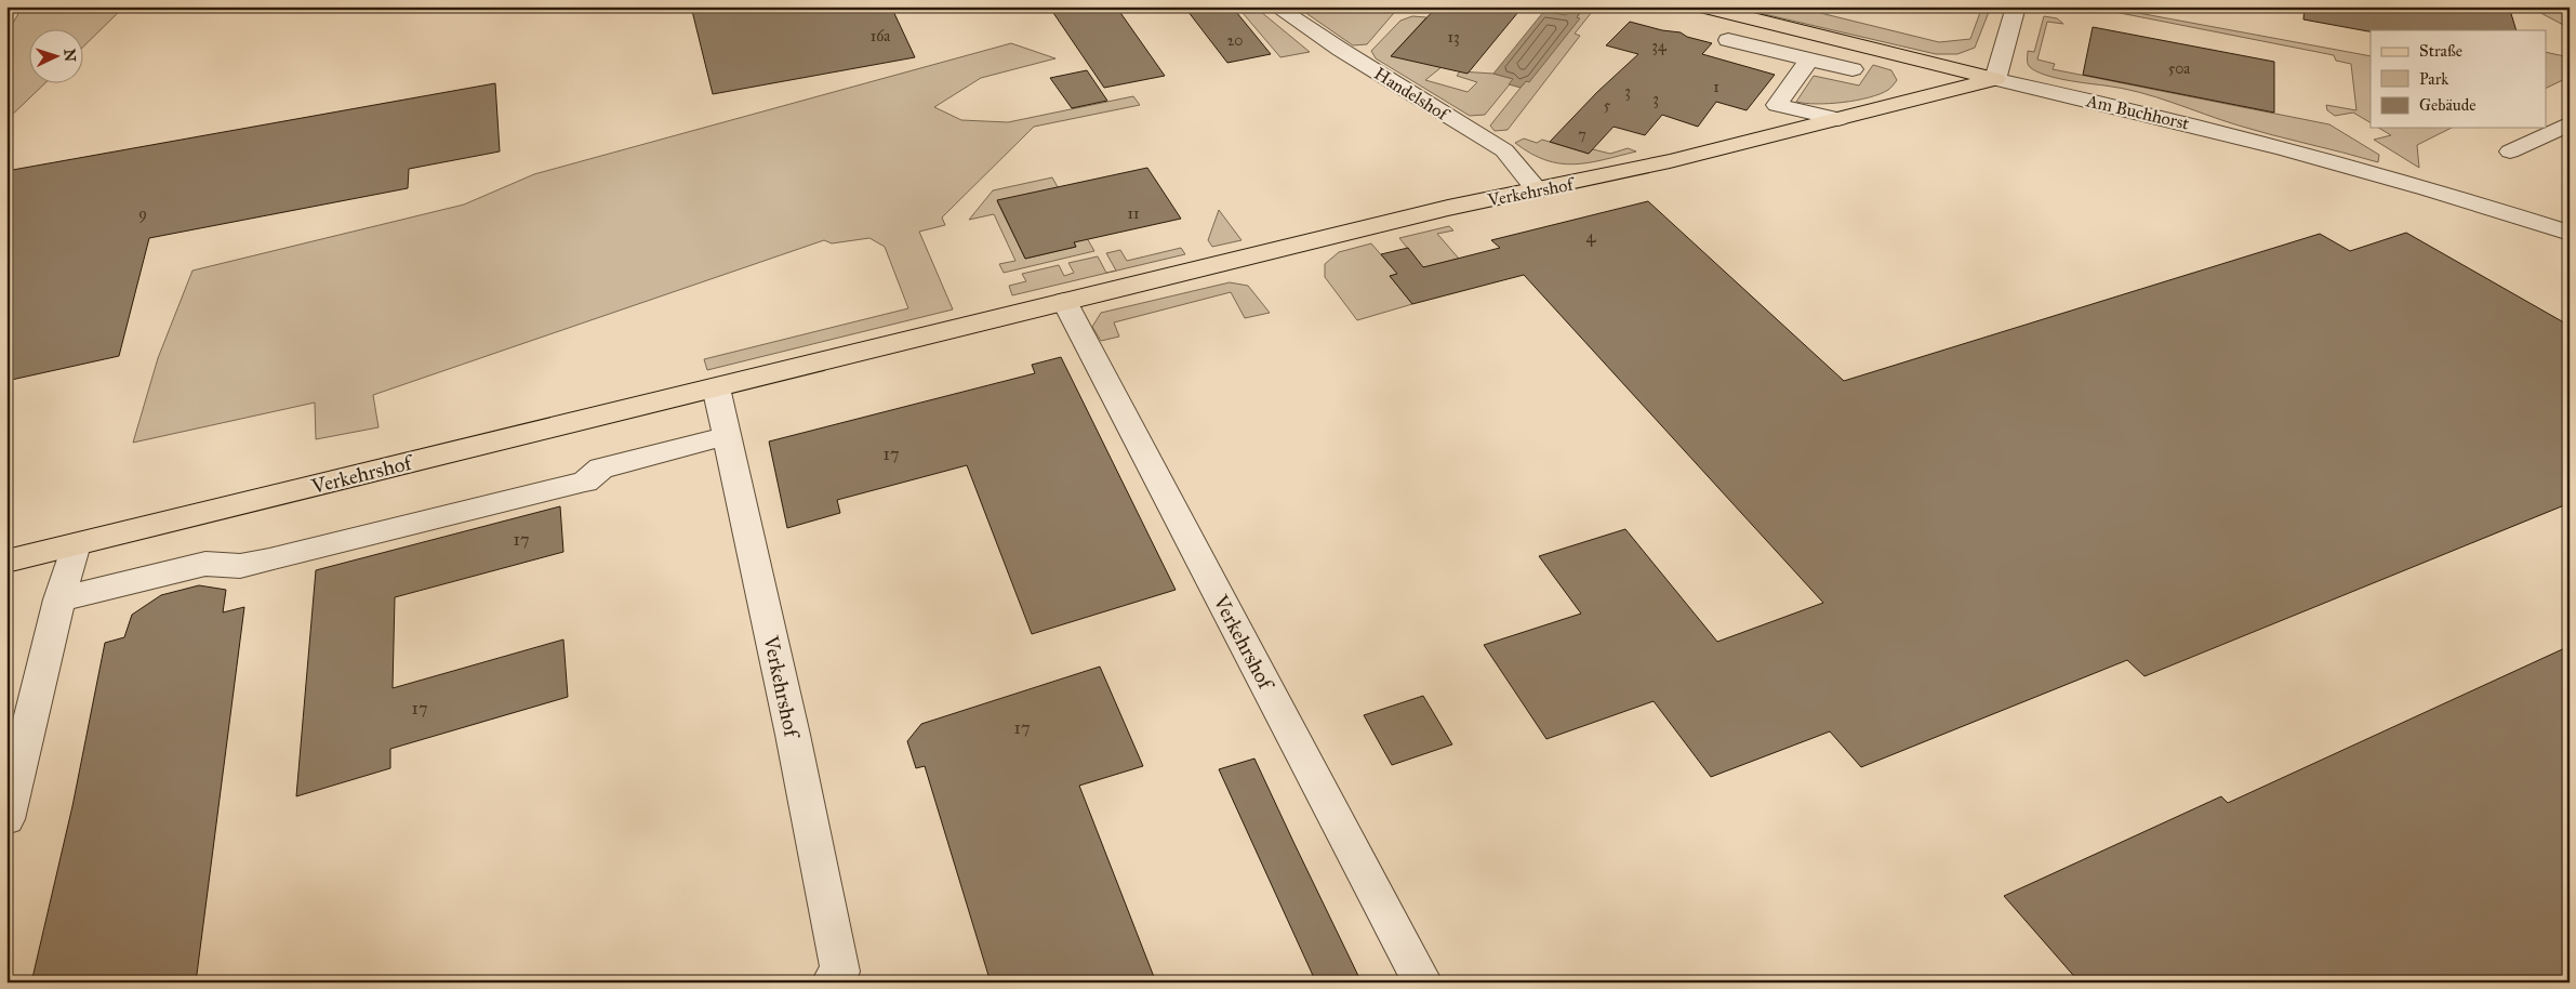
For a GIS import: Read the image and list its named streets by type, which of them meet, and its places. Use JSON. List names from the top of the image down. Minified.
{"streets":{"main road":["Am Buchhorst","Verkehrshof"],"street":["Handelshof"]},"crossings":[["Handelshof","Verkehrshof"],["Am Buchhorst","Verkehrshof"]],"house_numbers":["16a","13","20","34","50a","1","3","3","5","7","9","11","4","17","17","17","17"],"legend":["Straße","Park","Gebäude"],"north":"right"}
